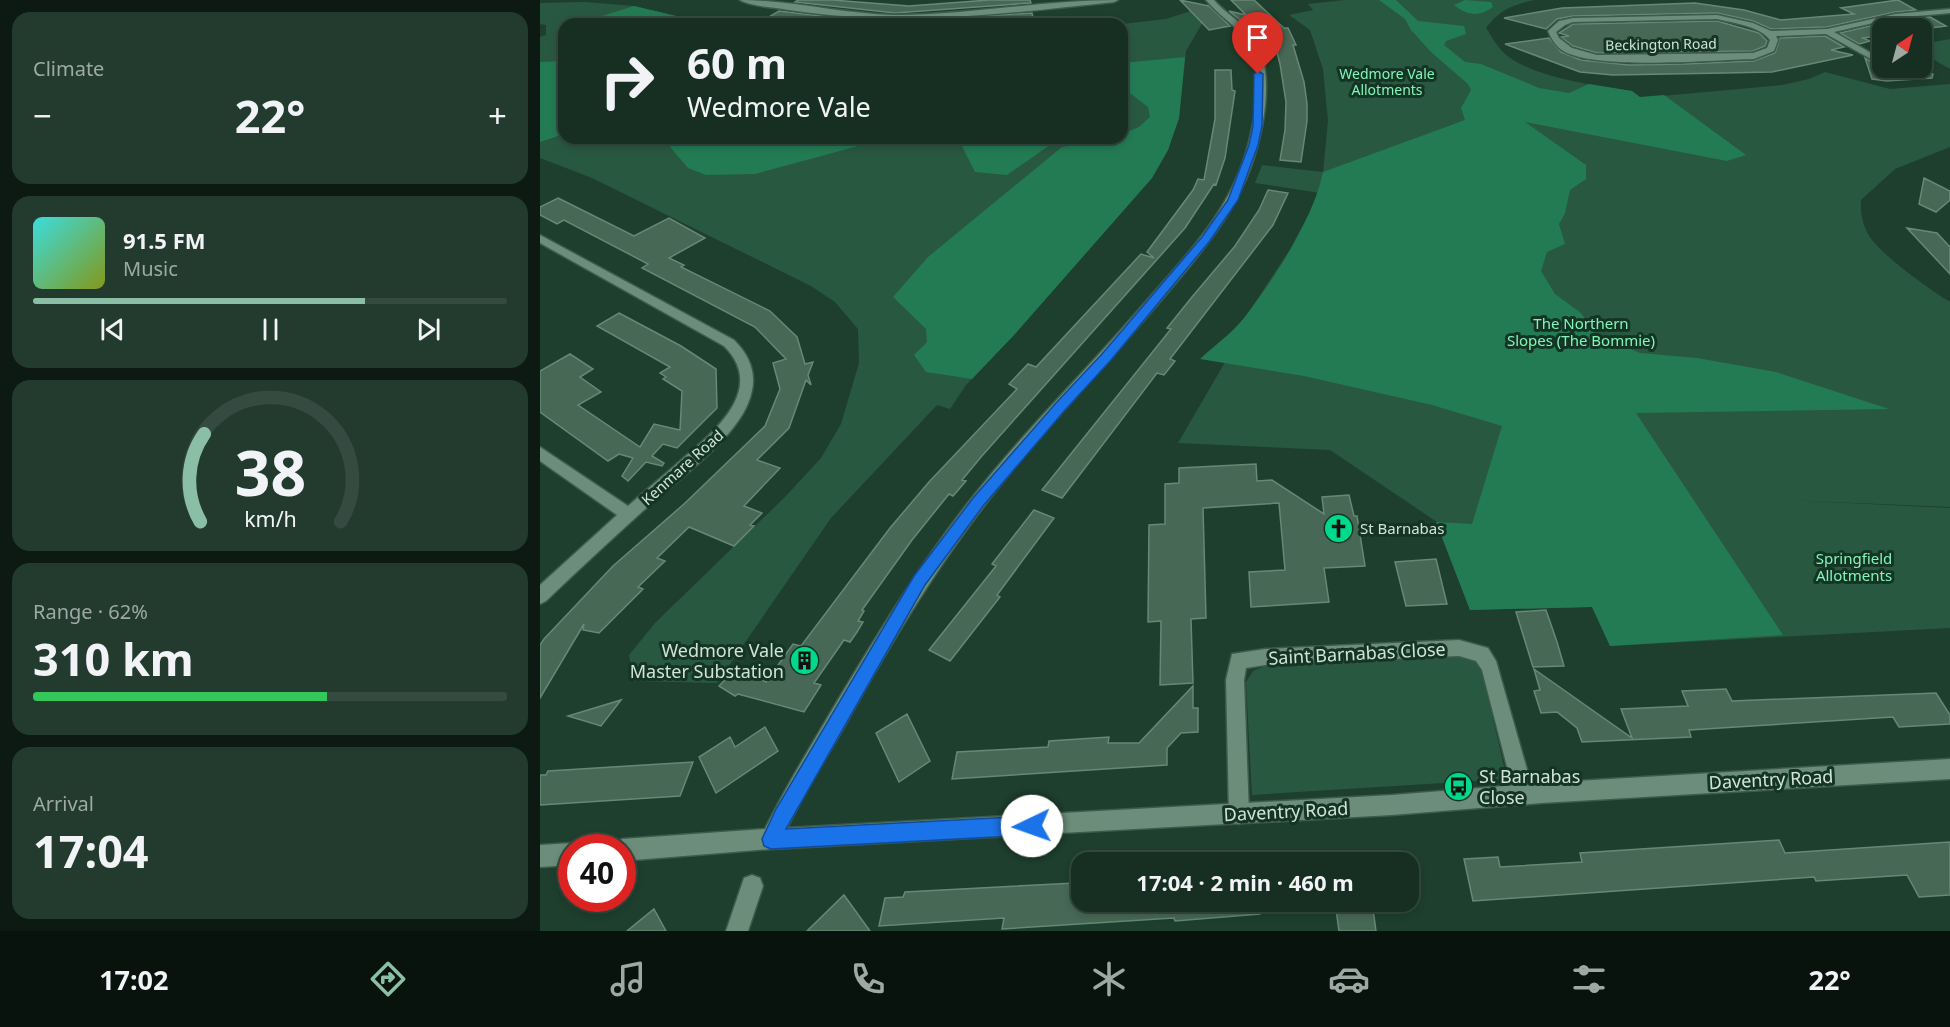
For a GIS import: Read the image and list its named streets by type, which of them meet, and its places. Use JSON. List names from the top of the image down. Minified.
{"streets":{"street":["Beckington Road","Kenmare Road","Saint Barnabas Close","Daventry Road"]},"crossings":[["Saint Barnabas Close","Daventry Road"]],"parks":["Wedmore Vale Allotments","The Northern Slopes (The Bommie)","Springfield Allotments"],"places":{"church":["St Barnabas"],"building":["Wedmore Vale Master Substation"],"bus stop":["St Barnabas Close"]},"north":"top right","page":{"tile":["Climate",["Range · 62%","310 km"],["Arrival","17:04"]],"turn":["60 m","Wedmore Vale"],"heat":["−","22°","+"],"song":["91.5 FM","Music"],"limit":"40","trip":"17:04 · 2 min · 460 m","tabs":["17:02","22°"],"gauge":["38","km/h"]}}
